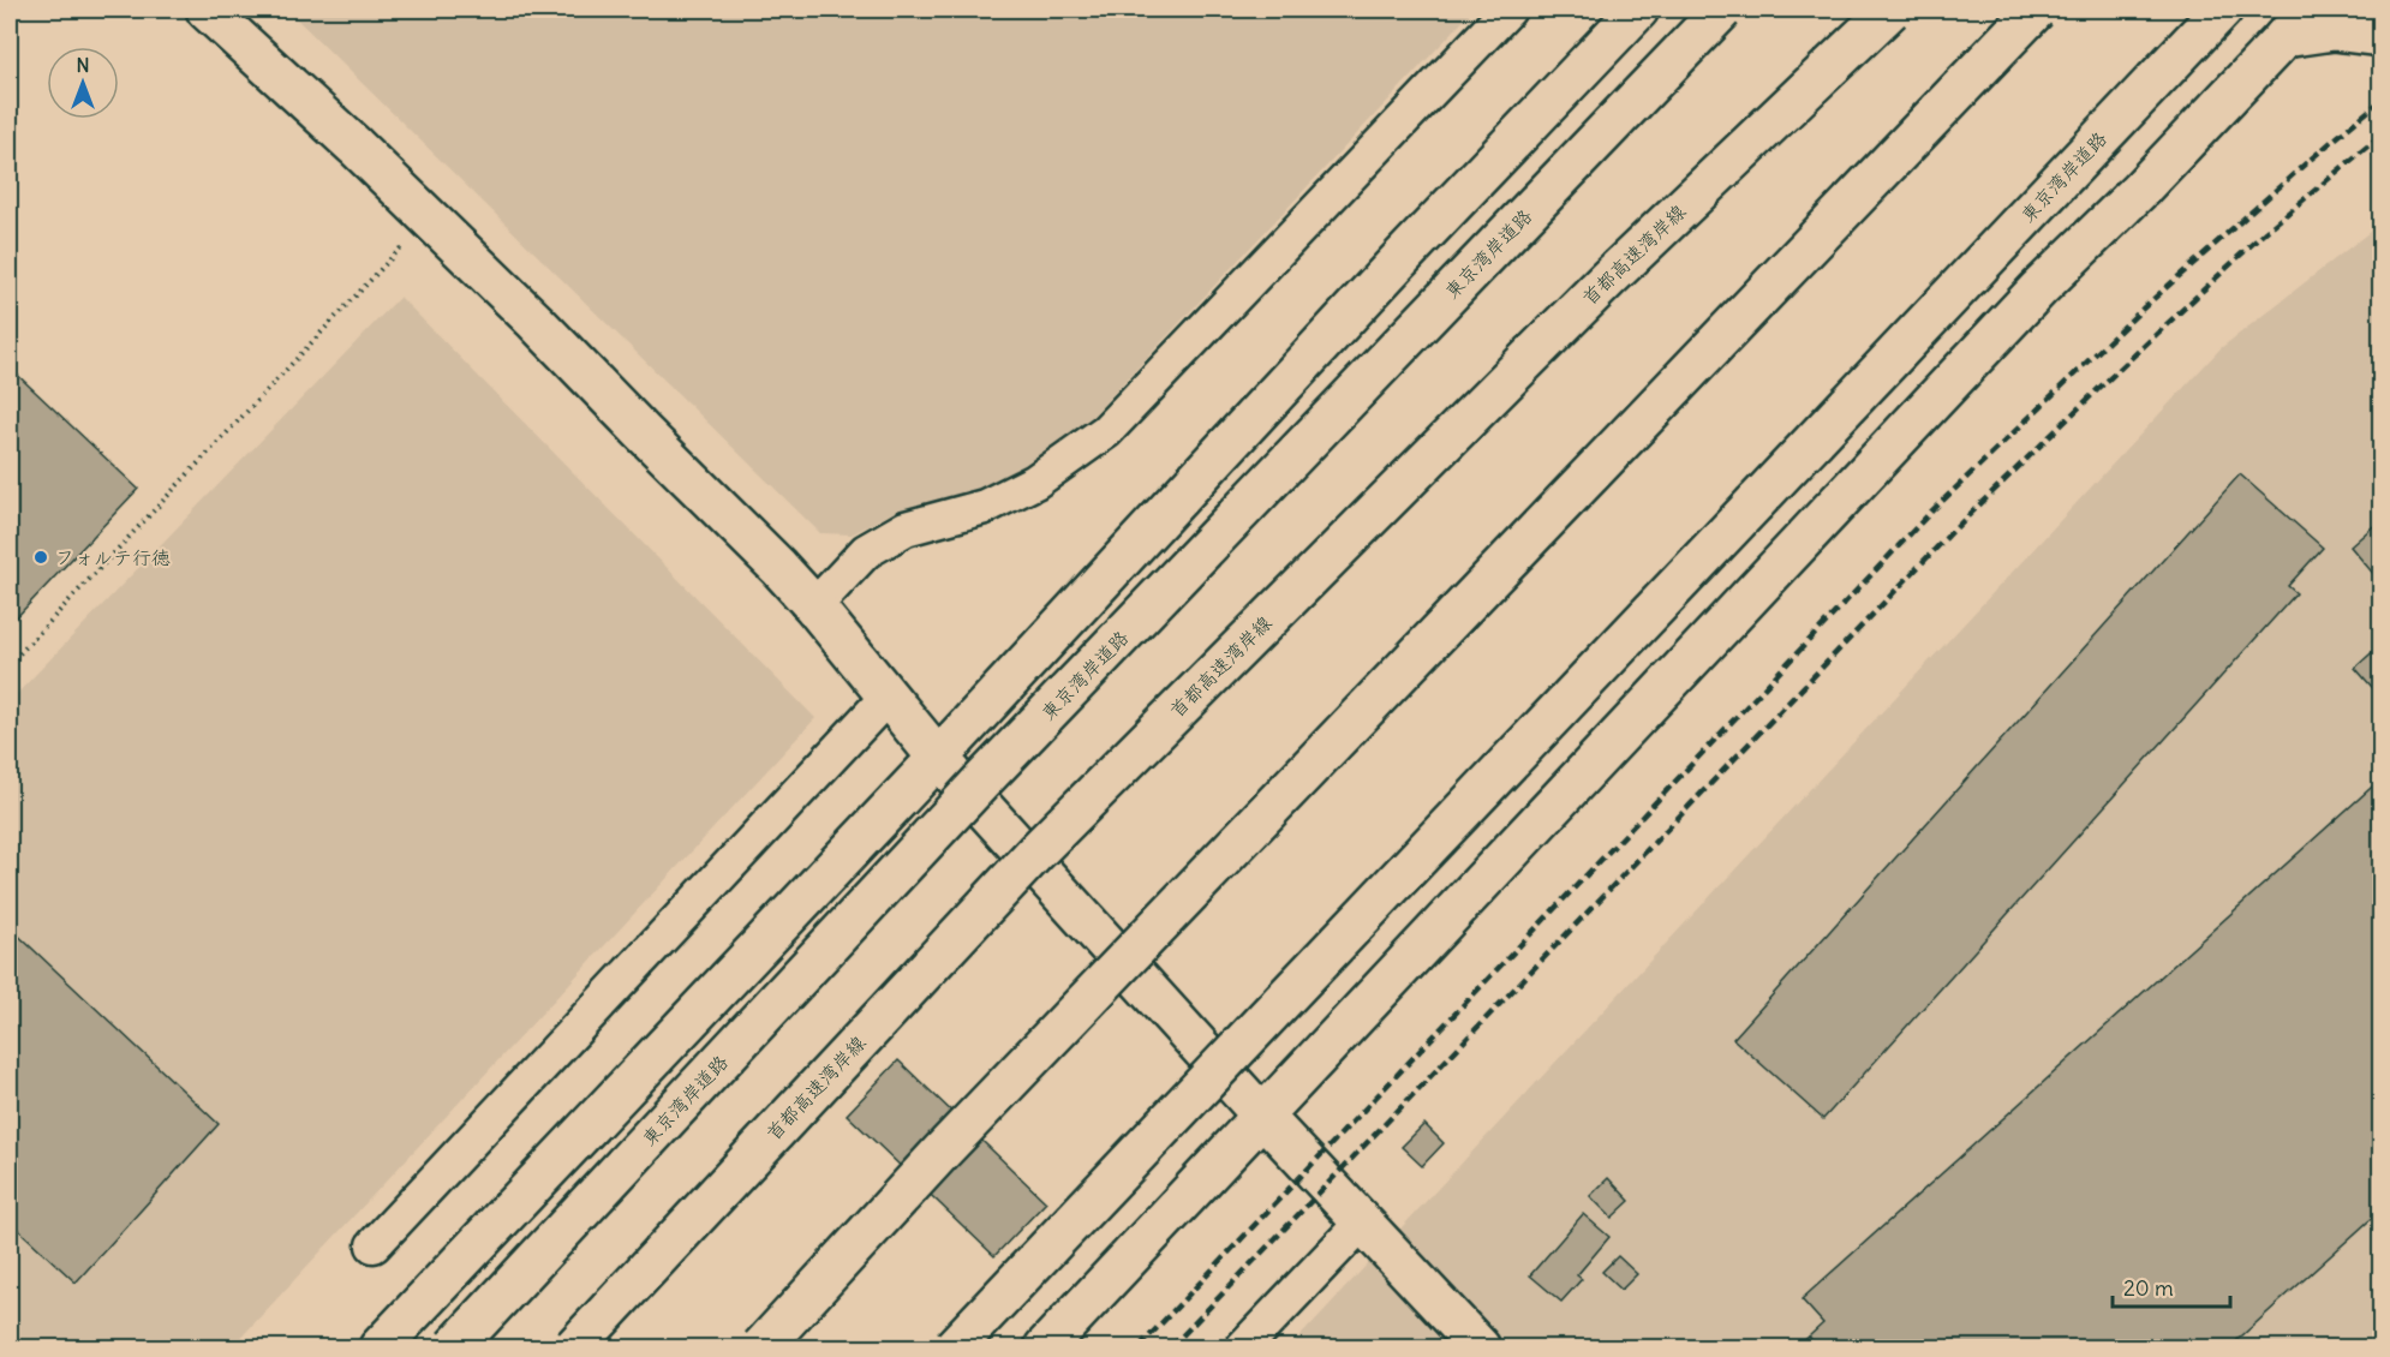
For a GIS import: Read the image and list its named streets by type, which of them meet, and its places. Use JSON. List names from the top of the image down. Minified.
{"streets":{"main road":["東京湾岸道路","首都高速湾岸線"]},"places":["フォルテ行徳"],"scale_bar":"20 m","north":"top"}
